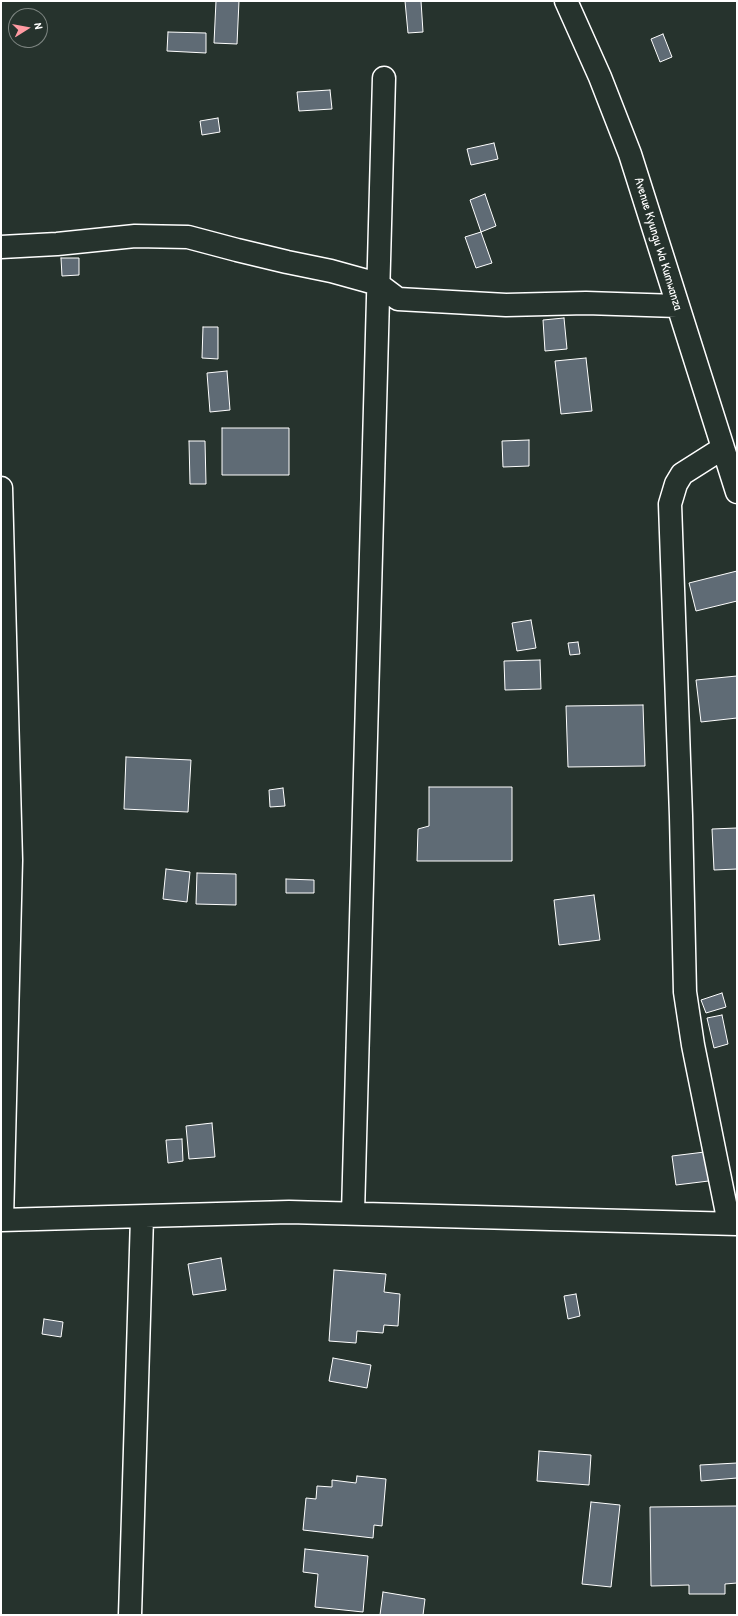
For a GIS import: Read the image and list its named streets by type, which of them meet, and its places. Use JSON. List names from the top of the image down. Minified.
{"streets":{"street":["Avenue Kyungu Wa Kumwanza"]},"north":"right"}
